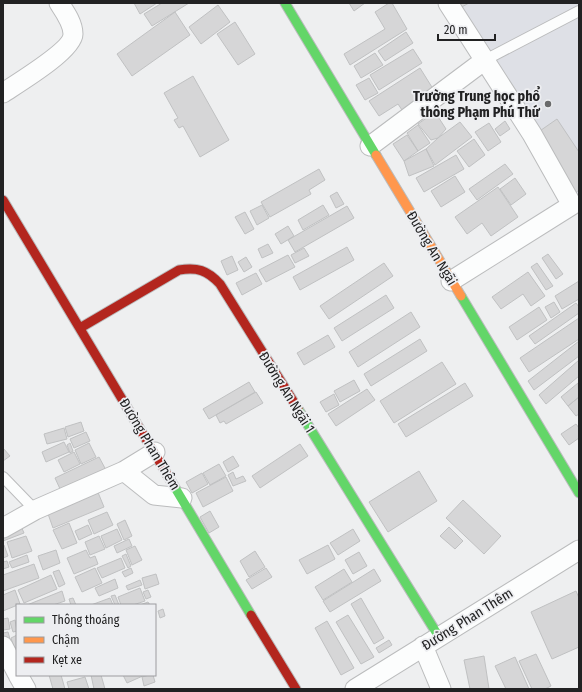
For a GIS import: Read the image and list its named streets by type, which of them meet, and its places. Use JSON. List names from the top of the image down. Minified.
{"streets":{"street":["Đường An Ngãi","Đường An Ngãi 1","Đường Phan Thêm"]},"crossings":[["Đường An Ngãi 1","Đường Phan Thêm"]],"places":["Trường Trung học phổ thông Phạm Phú Thứ"],"legend":["Thông thoáng","Chậm","Kẹt xe"],"scale_bar":"20 m"}
